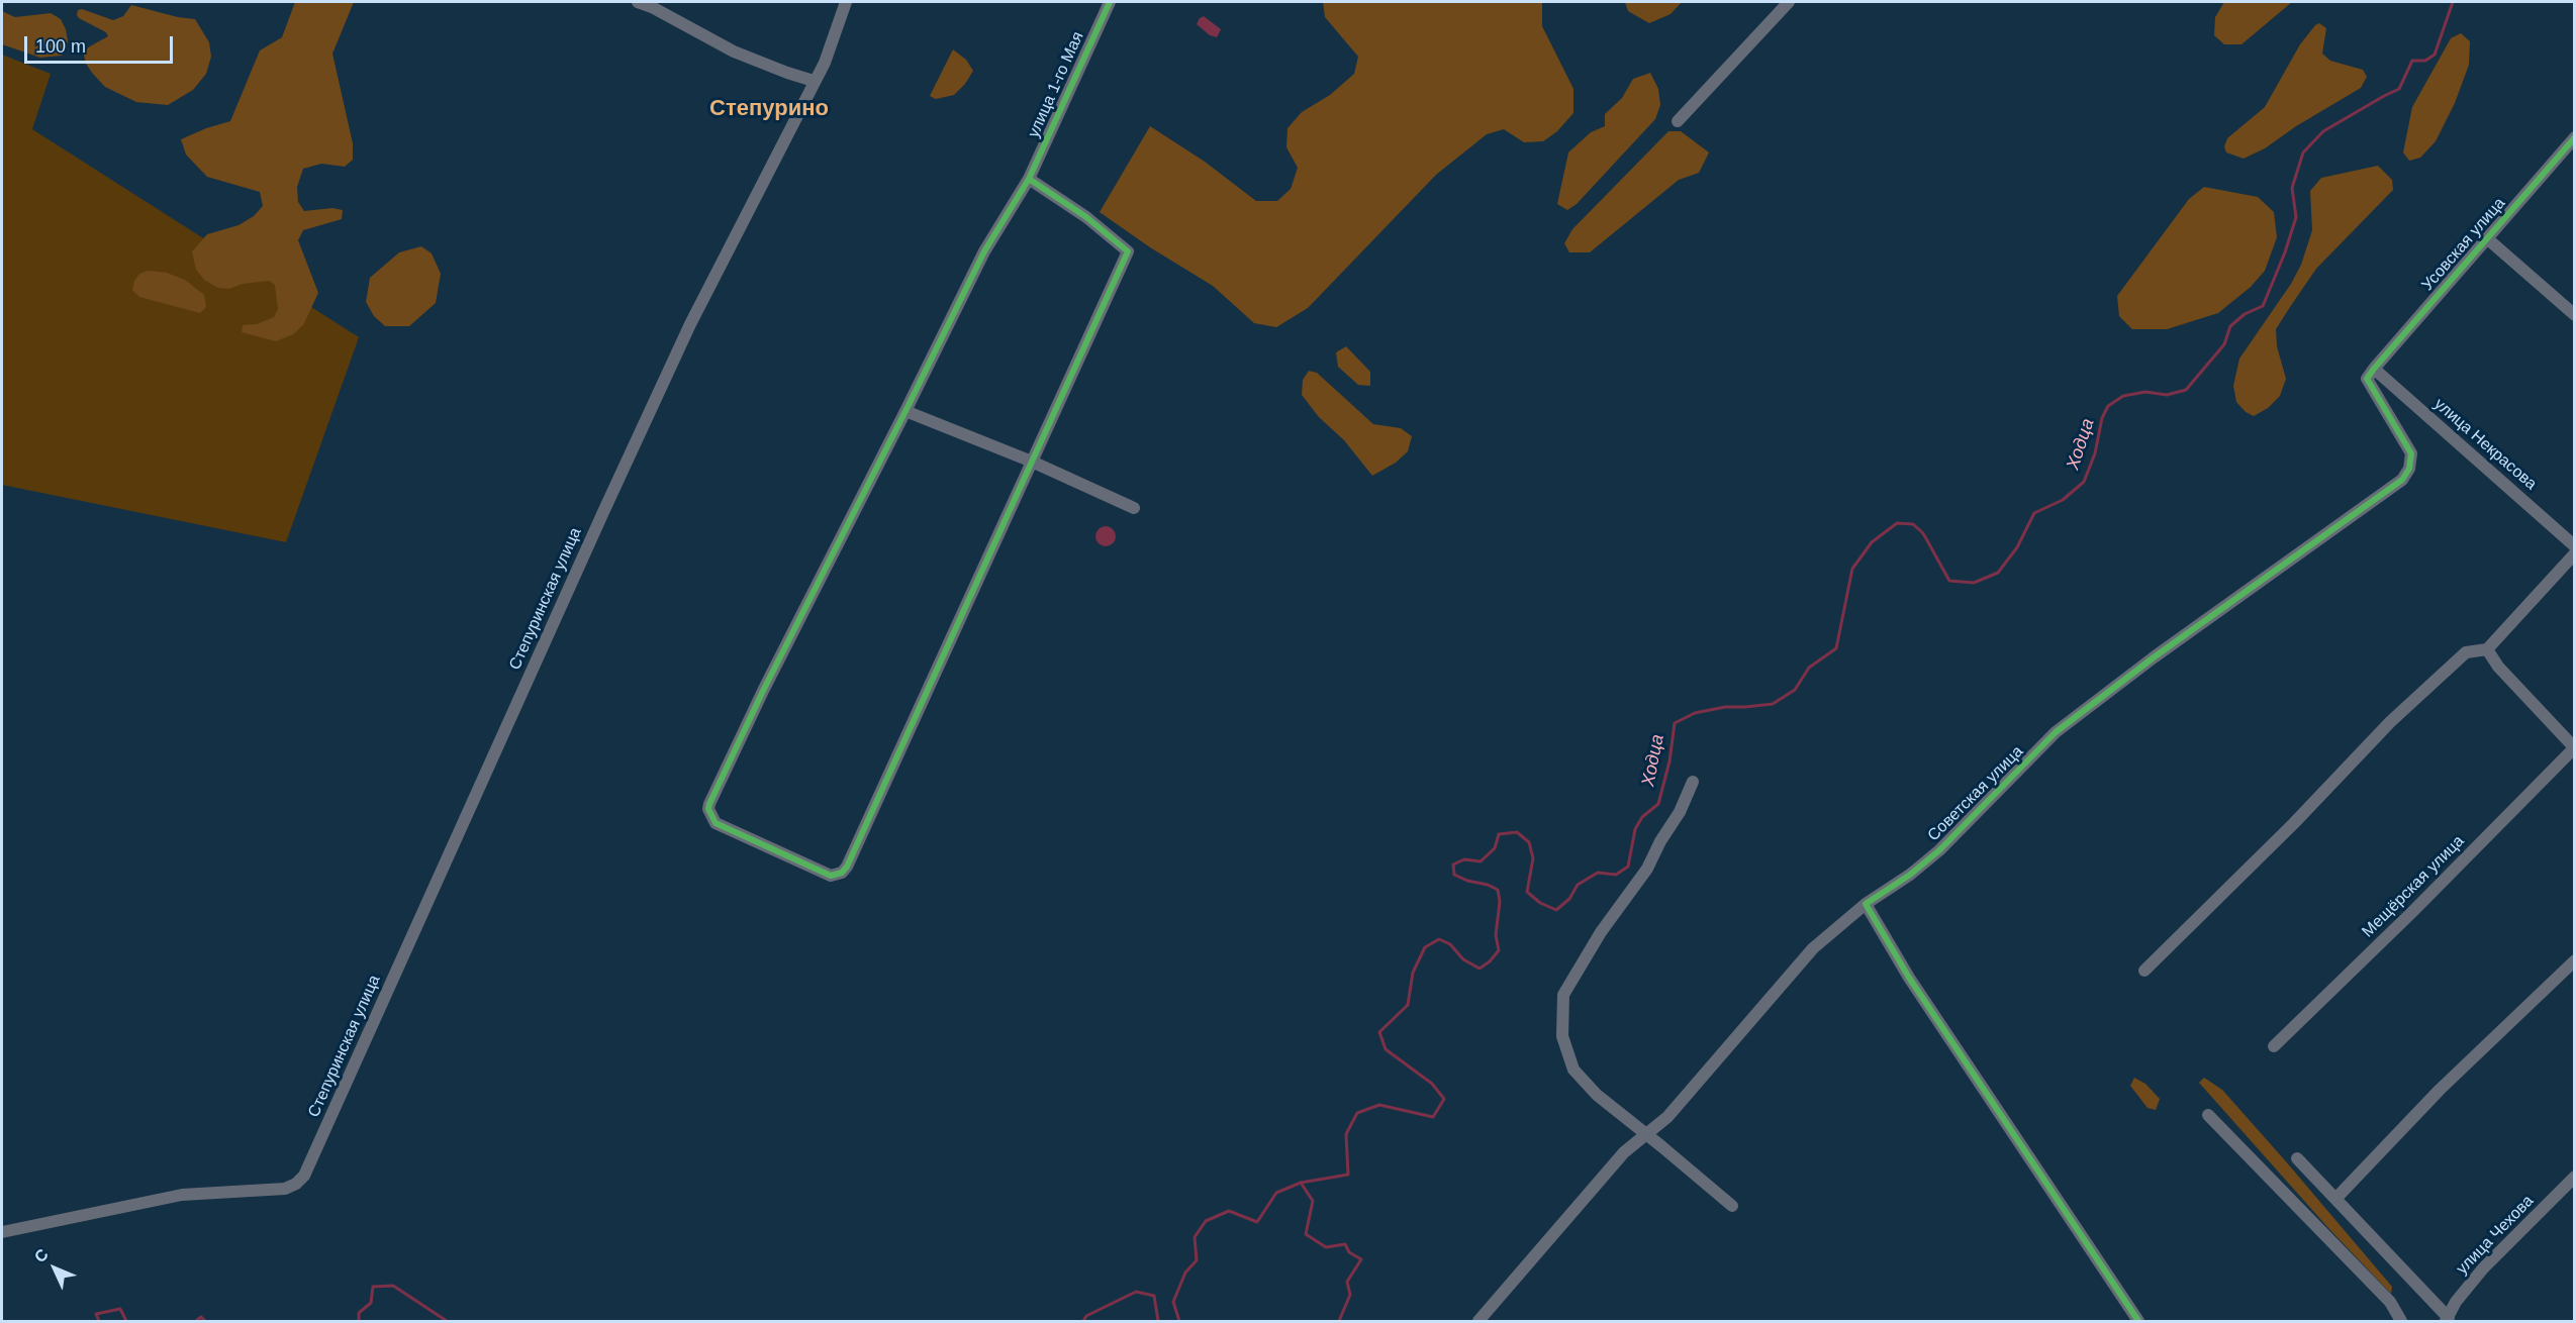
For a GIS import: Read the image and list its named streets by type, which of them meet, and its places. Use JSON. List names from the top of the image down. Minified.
{"streets":{"street":["улица 1-го Мая","Усовская улица","улица Некрасова","Степуринская улица","Советская улица","Мещёрская улица","улица Чехова"]},"crossings":[["Усовская улица","улица Некрасова"],["Усовская улица","Советская улица"],["улица Некрасова","Советская улица"]],"districts":["Степурино"],"water":["Ходца"],"scale_bar":"100 m","north":"top left"}
